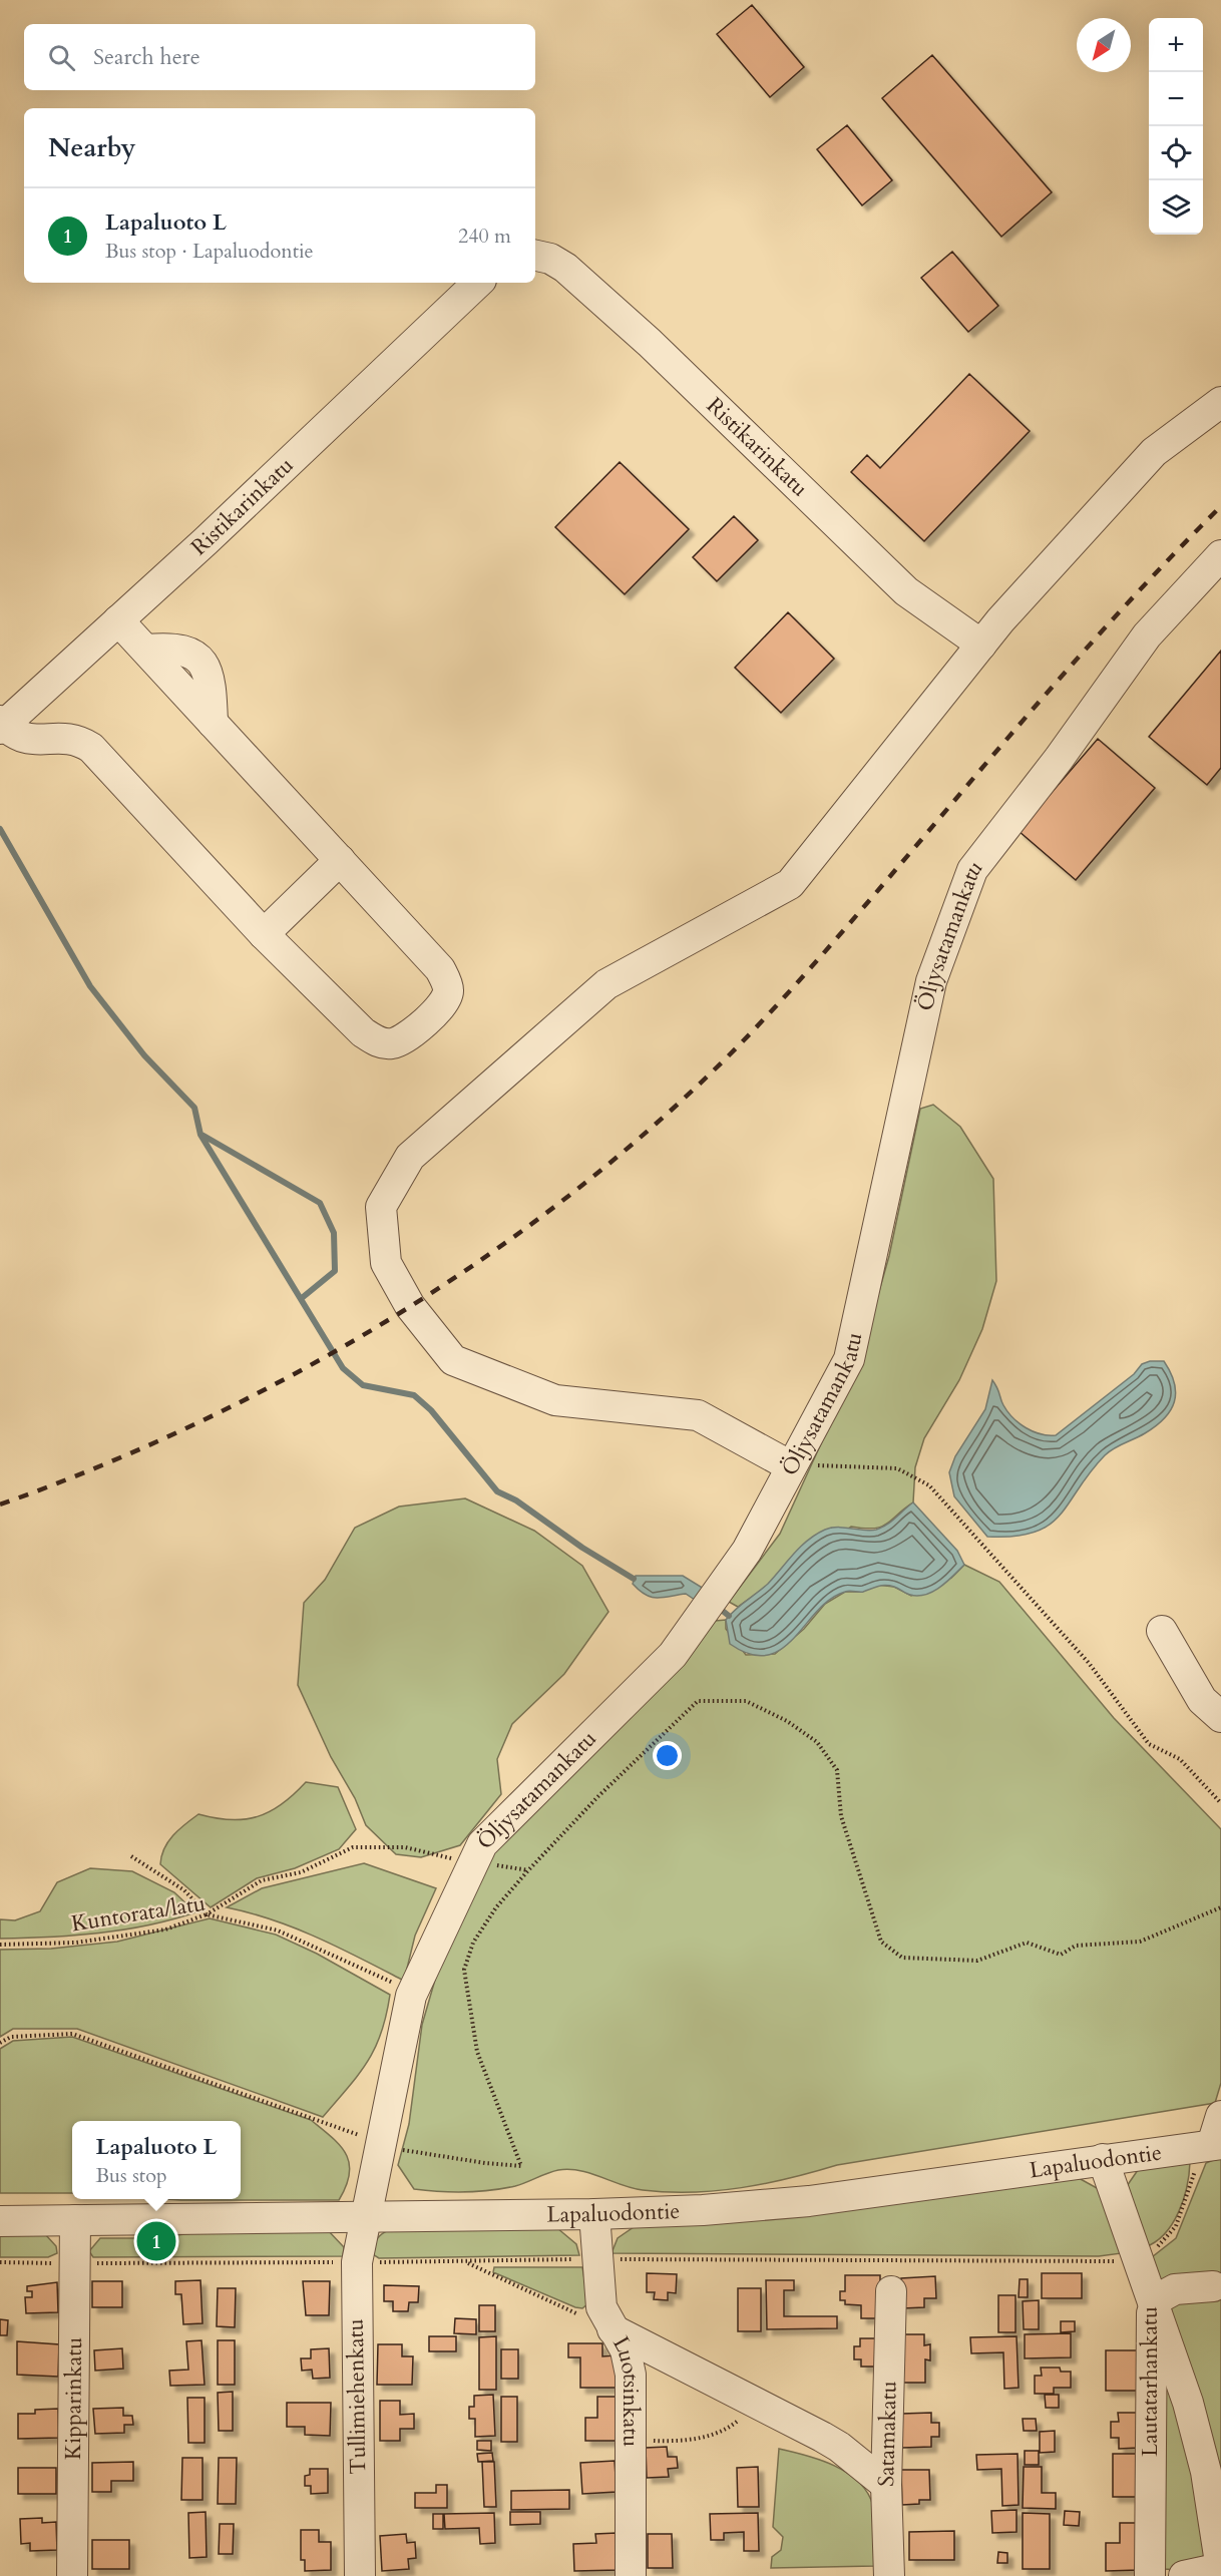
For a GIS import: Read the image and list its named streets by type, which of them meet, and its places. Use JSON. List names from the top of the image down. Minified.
{"streets":{"street":["Ristikarinkatu","Öljysatamankatu","Lapaluodontie","Lautatarhankatu","Luotsinkatu","Tullimiehenkatu","Kipparinkatu","Satamakatu"],"path":["Kuntorata/latu"]},"crossings":[["Öljysatamankatu","Kuntorata/latu"],["Öljysatamankatu","Lapaluodontie"],["Öljysatamankatu","Tullimiehenkatu"],["Lapaluodontie","Lautatarhankatu"],["Lapaluodontie","Luotsinkatu"],["Lapaluodontie","Tullimiehenkatu"],["Lapaluodontie","Kipparinkatu"]],"north":"bottom left","page":{"map_buttons":["+","−"],"search":"Search here","heading":"Nearby","list":[{"mark":"1","name":"Lapaluoto L","note":"Bus stop · Lapaluodontie","value":"240 m"}],"popup":["Lapaluoto L","Bus stop"],"pins":"1"}}
